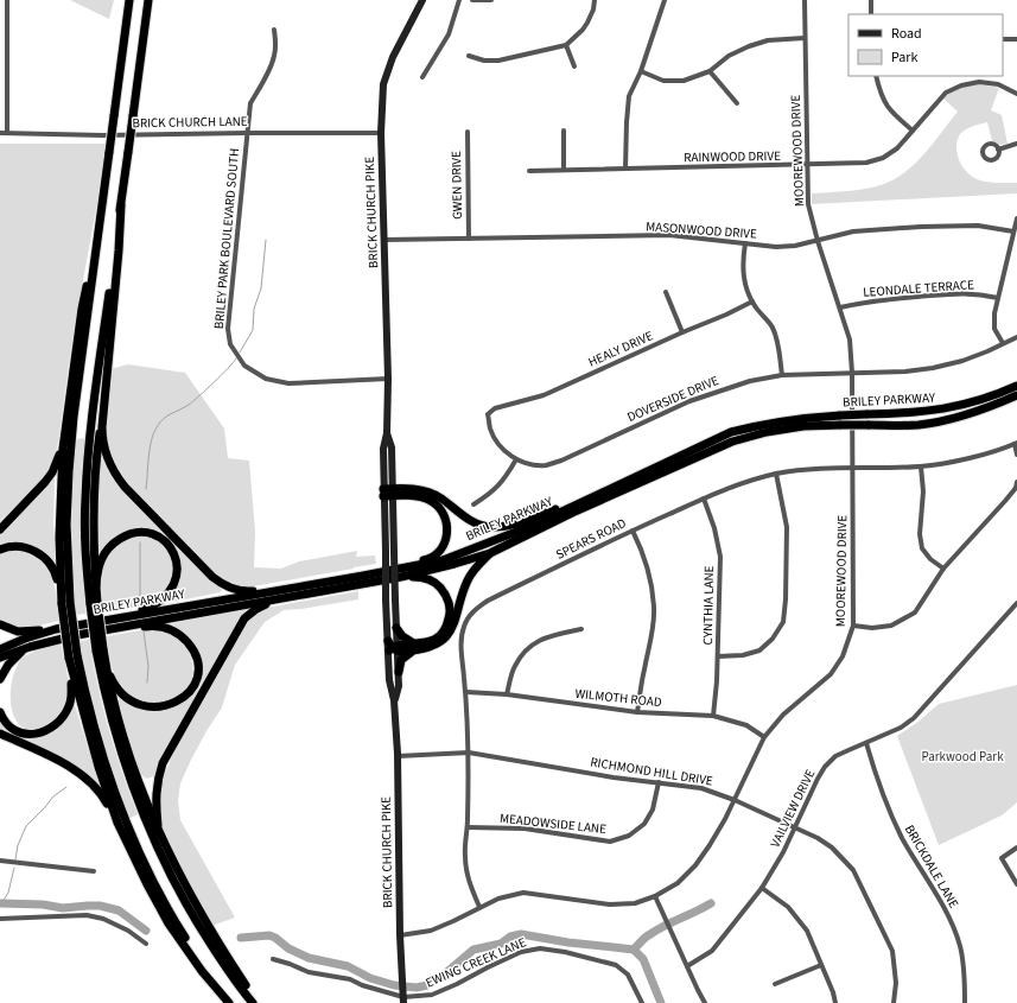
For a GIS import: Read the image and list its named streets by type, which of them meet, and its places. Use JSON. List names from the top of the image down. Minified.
{"streets":{"highway":["BRILEY PARKWAY"],"main road":["BRICK CHURCH PIKE"],"street":["BRICK CHURCH LANE","MOOREWOOD DRIVE","RAINWOOD DRIVE","GWEN DRIVE","MASONWOOD DRIVE","BRILEY PARK BOULEVARD SOUTH","LEONDALE TERRACE","HEALY DRIVE","DOVERSIDE DRIVE","SPEARS ROAD","CYNTHIA LANE","WILMOTH ROAD","RICHMOND HILL DRIVE","VAILVIEW DRIVE","MEADOWSIDE LANE","BRICKDALE LANE","EWING CREEK LANE"]},"crossings":[["BRICK CHURCH LANE","BRICK CHURCH PIKE"],["BRICK CHURCH LANE","BRILEY PARK BOULEVARD SOUTH"],["MOOREWOOD DRIVE","RAINWOOD DRIVE"],["MOOREWOOD DRIVE","BRICK CHURCH PIKE"],["MOOREWOOD DRIVE","MASONWOOD DRIVE"],["MOOREWOOD DRIVE","LEONDALE TERRACE"],["MOOREWOOD DRIVE","DOVERSIDE DRIVE"],["MOOREWOOD DRIVE","SPEARS ROAD"],["MOOREWOOD DRIVE","WILMOTH ROAD"],["MOOREWOOD DRIVE","RICHMOND HILL DRIVE"],["GWEN DRIVE","MASONWOOD DRIVE"],["BRICK CHURCH PIKE","MASONWOOD DRIVE"],["BRICK CHURCH PIKE","BRILEY PARK BOULEVARD SOUTH"],["BRICK CHURCH PIKE","RICHMOND HILL DRIVE"],["BRICK CHURCH PIKE","EWING CREEK LANE"],["HEALY DRIVE","DOVERSIDE DRIVE"],["SPEARS ROAD","CYNTHIA LANE"],["SPEARS ROAD","WILMOTH ROAD"],["SPEARS ROAD","RICHMOND HILL DRIVE"],["SPEARS ROAD","MEADOWSIDE LANE"],["CYNTHIA LANE","WILMOTH ROAD"],["RICHMOND HILL DRIVE","VAILVIEW DRIVE"],["RICHMOND HILL DRIVE","MEADOWSIDE LANE"],["VAILVIEW DRIVE","BRICKDALE LANE"]],"parks":["Parkwood Park"],"legend":["Road","Park"]}
